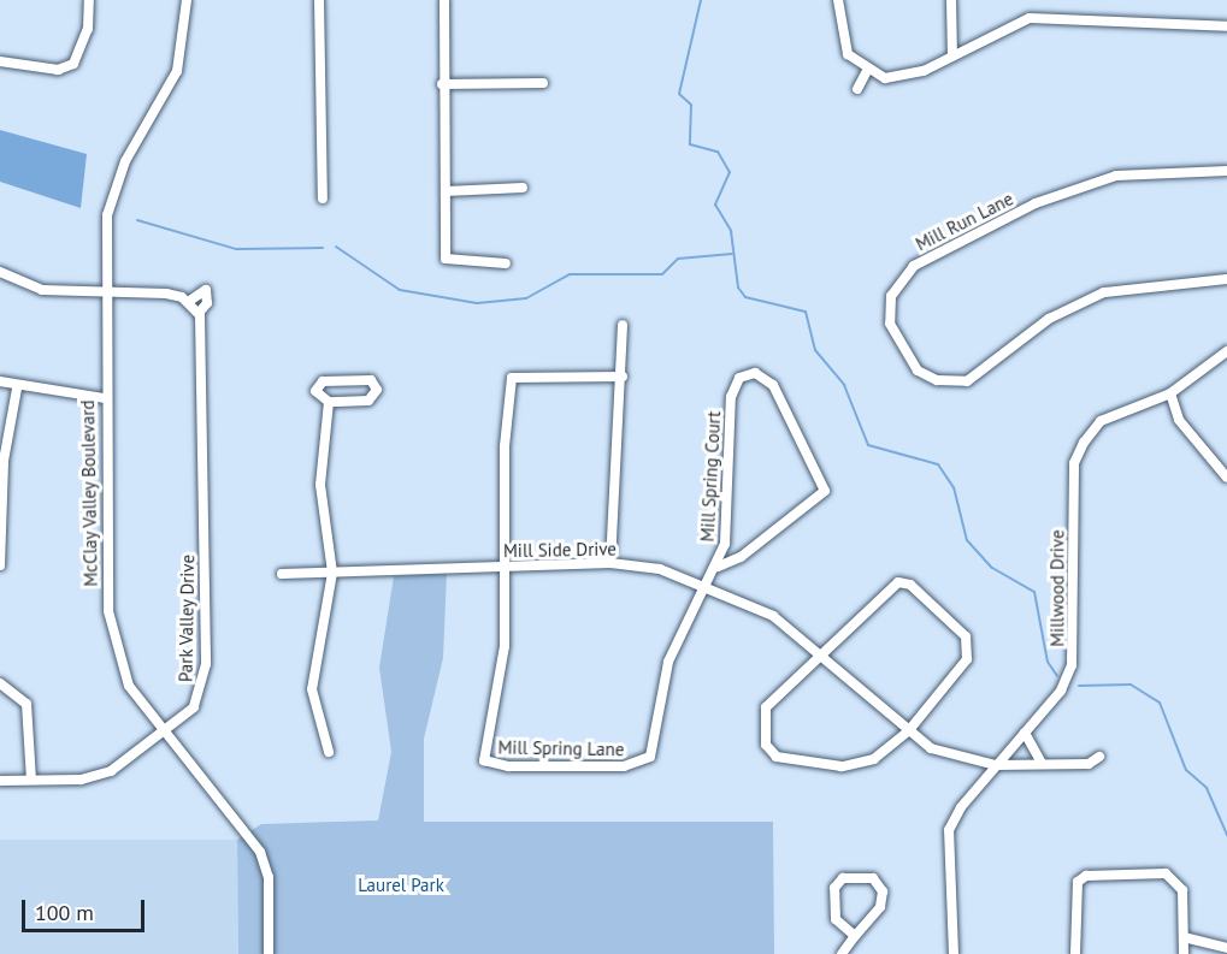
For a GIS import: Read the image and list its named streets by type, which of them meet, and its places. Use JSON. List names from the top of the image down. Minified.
{"streets":{"street":["Mill Run Lane","Mill Spring Court","McClay Valley Boulevard","Mill Side Drive","Millwood Drive","Park Valley Drive","Mill Spring Lane"]},"crossings":[["Mill Spring Court","Mill Side Drive"],["Mill Spring Court","Mill Spring Lane"],["McClay Valley Boulevard","Park Valley Drive"],["Mill Side Drive","Millwood Drive"],["Mill Side Drive","Mill Spring Lane"]],"parks":["Laurel Park"],"scale_bar":"100 m"}
